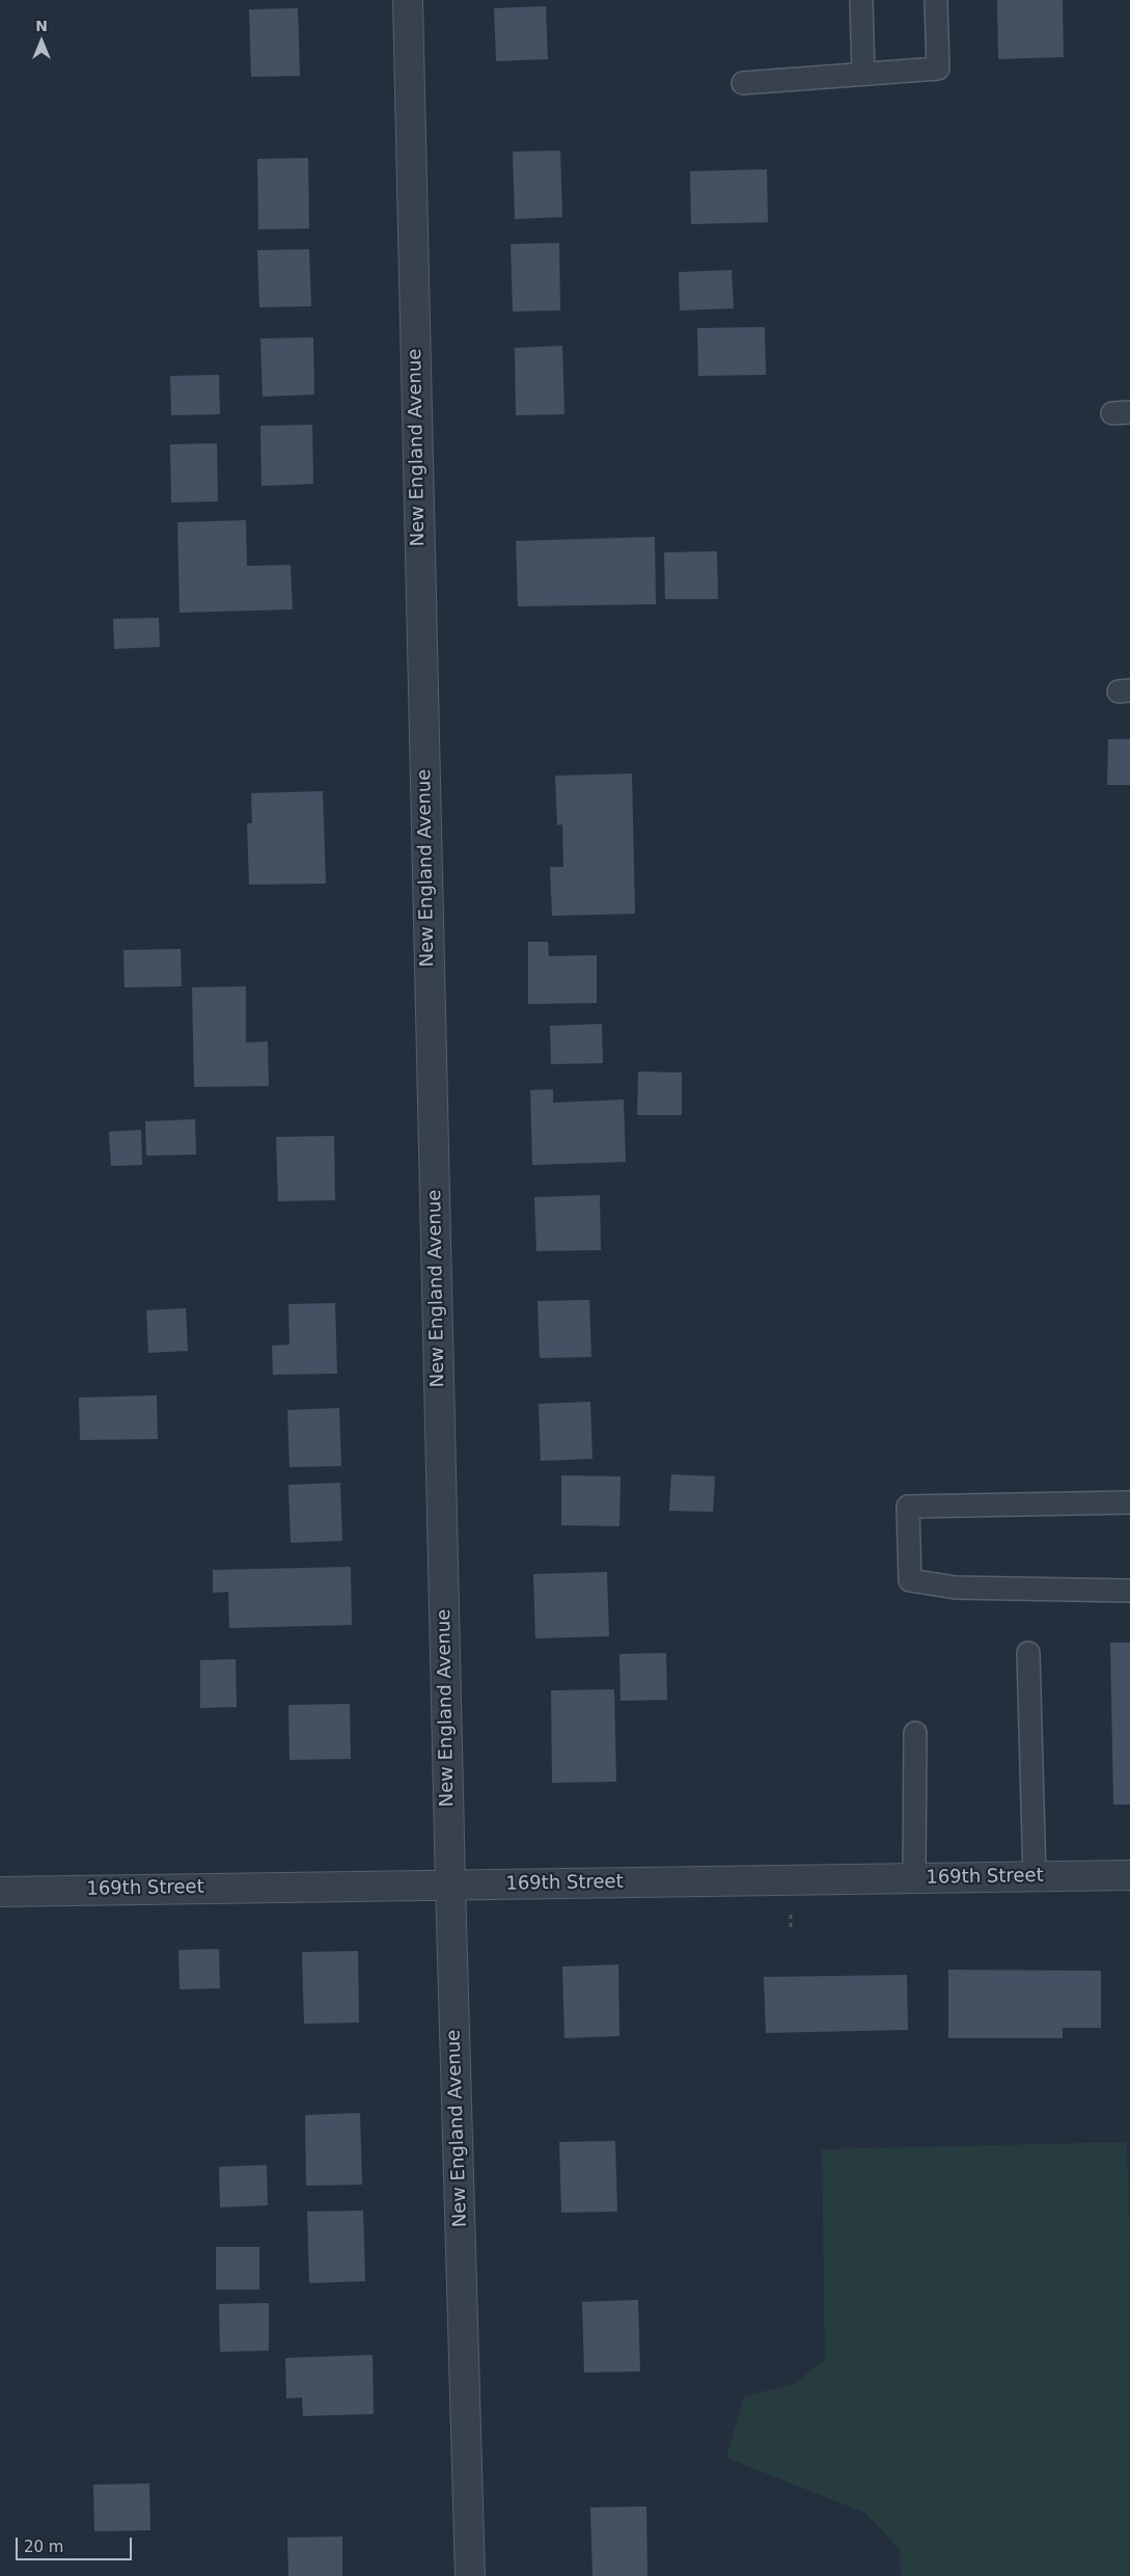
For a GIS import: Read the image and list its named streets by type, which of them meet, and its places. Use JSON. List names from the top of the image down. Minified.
{"streets":{"street":["New England Avenue","169th Street"]},"crossings":[["New England Avenue","169th Street"]],"scale_bar":"20 m","north":"top"}
